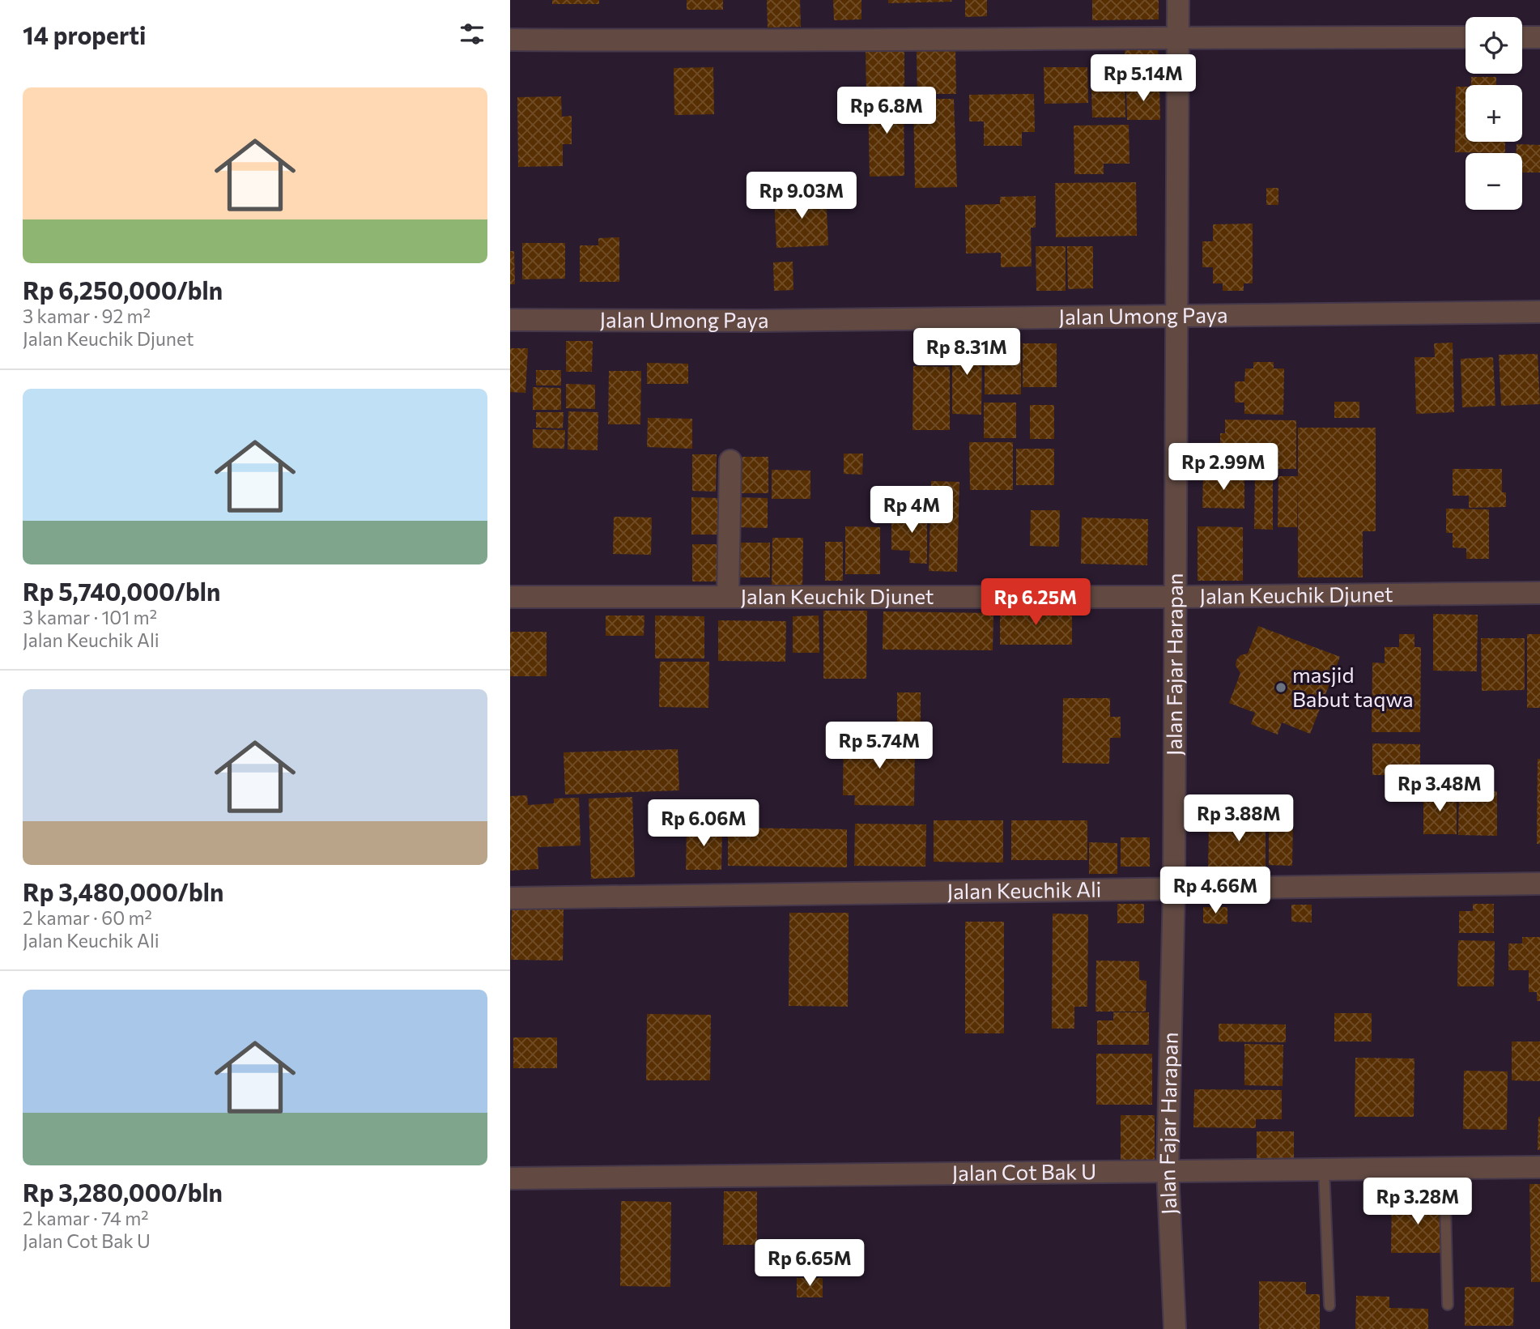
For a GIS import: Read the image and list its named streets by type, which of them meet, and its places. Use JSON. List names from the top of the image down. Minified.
{"streets":{"street":["Jalan Umong Paya","Jalan Keuchik Djunet","Jalan Fajar Harapan","Jalan Keuchik Ali","Jalan Cot Bak U"]},"crossings":[["Jalan Umong Paya","Jalan Fajar Harapan"],["Jalan Keuchik Djunet","Jalan Fajar Harapan"],["Jalan Fajar Harapan","Jalan Keuchik Ali"],["Jalan Fajar Harapan","Jalan Cot Bak U"]],"places":["masjid Babut taqwa"],"page":{"heading":"14 properti","map_buttons":["+","−"],"price":["Rp 5.14M","Rp 6.8M","Rp 9.03M","Rp 8.31M","Rp 2.99M","Rp 4M","Rp 6.25M","Rp 5.74M","Rp 3.48M","Rp 3.88M","Rp 6.06M","Rp 4.66M","Rp 3.28M","Rp 6.65M"],"list":[{"name":"Rp 6,250,000/bln","note":"3 kamar · 92 m² · Jalan Keuchik Djunet"},{"name":"Rp 5,740,000/bln","note":"3 kamar · 101 m² · Jalan Keuchik Ali"},{"name":"Rp 3,480,000/bln","note":"2 kamar · 60 m² · Jalan Keuchik Ali"},{"name":"Rp 3,280,000/bln","note":"2 kamar · 74 m² · Jalan Cot Bak U"}]}}
